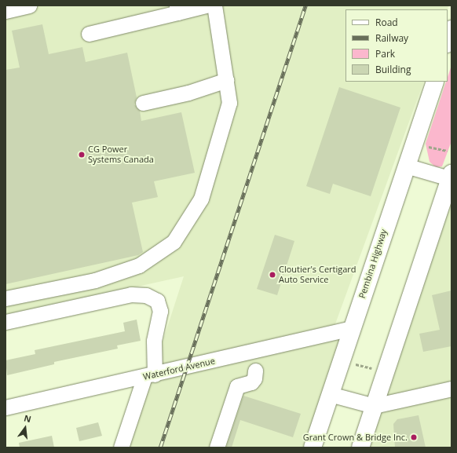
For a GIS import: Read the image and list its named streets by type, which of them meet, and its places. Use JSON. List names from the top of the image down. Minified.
{"streets":{"main road":["Pembina Highway"],"street":["Waterford Avenue"]},"crossings":[["Pembina Highway","Waterford Avenue"]],"places":["CG Power Systems Canada","Cloutier's Certigard Auto Service","Grant Crown & Bridge Inc."],"legend":["Road","Railway","Park","Building"],"north":"top"}
